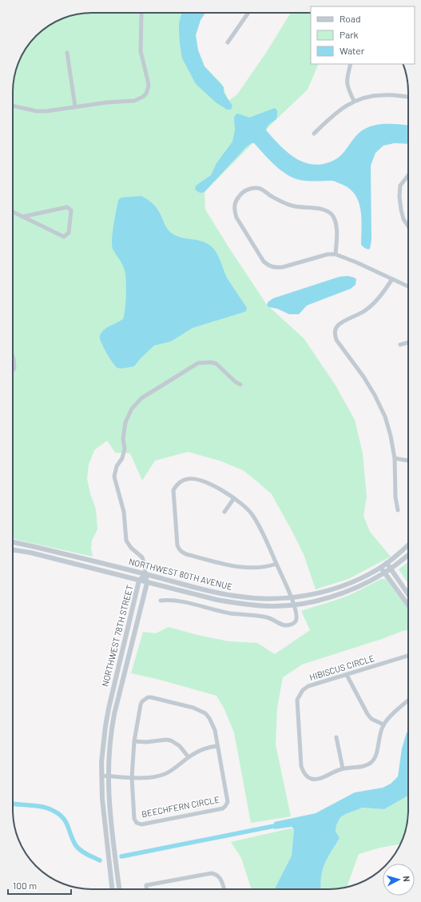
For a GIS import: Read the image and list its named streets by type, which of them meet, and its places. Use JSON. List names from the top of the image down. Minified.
{"streets":{"street":["NORTHWEST 80TH AVENUE","NORTHWEST 78TH STREET","HIBISCUS CIRCLE","BEECHFERN CIRCLE"]},"crossings":[["NORTHWEST 80TH AVENUE","NORTHWEST 78TH STREET"]],"legend":["Road","Park","Water"],"scale_bar":"100 m","north":"right"}
